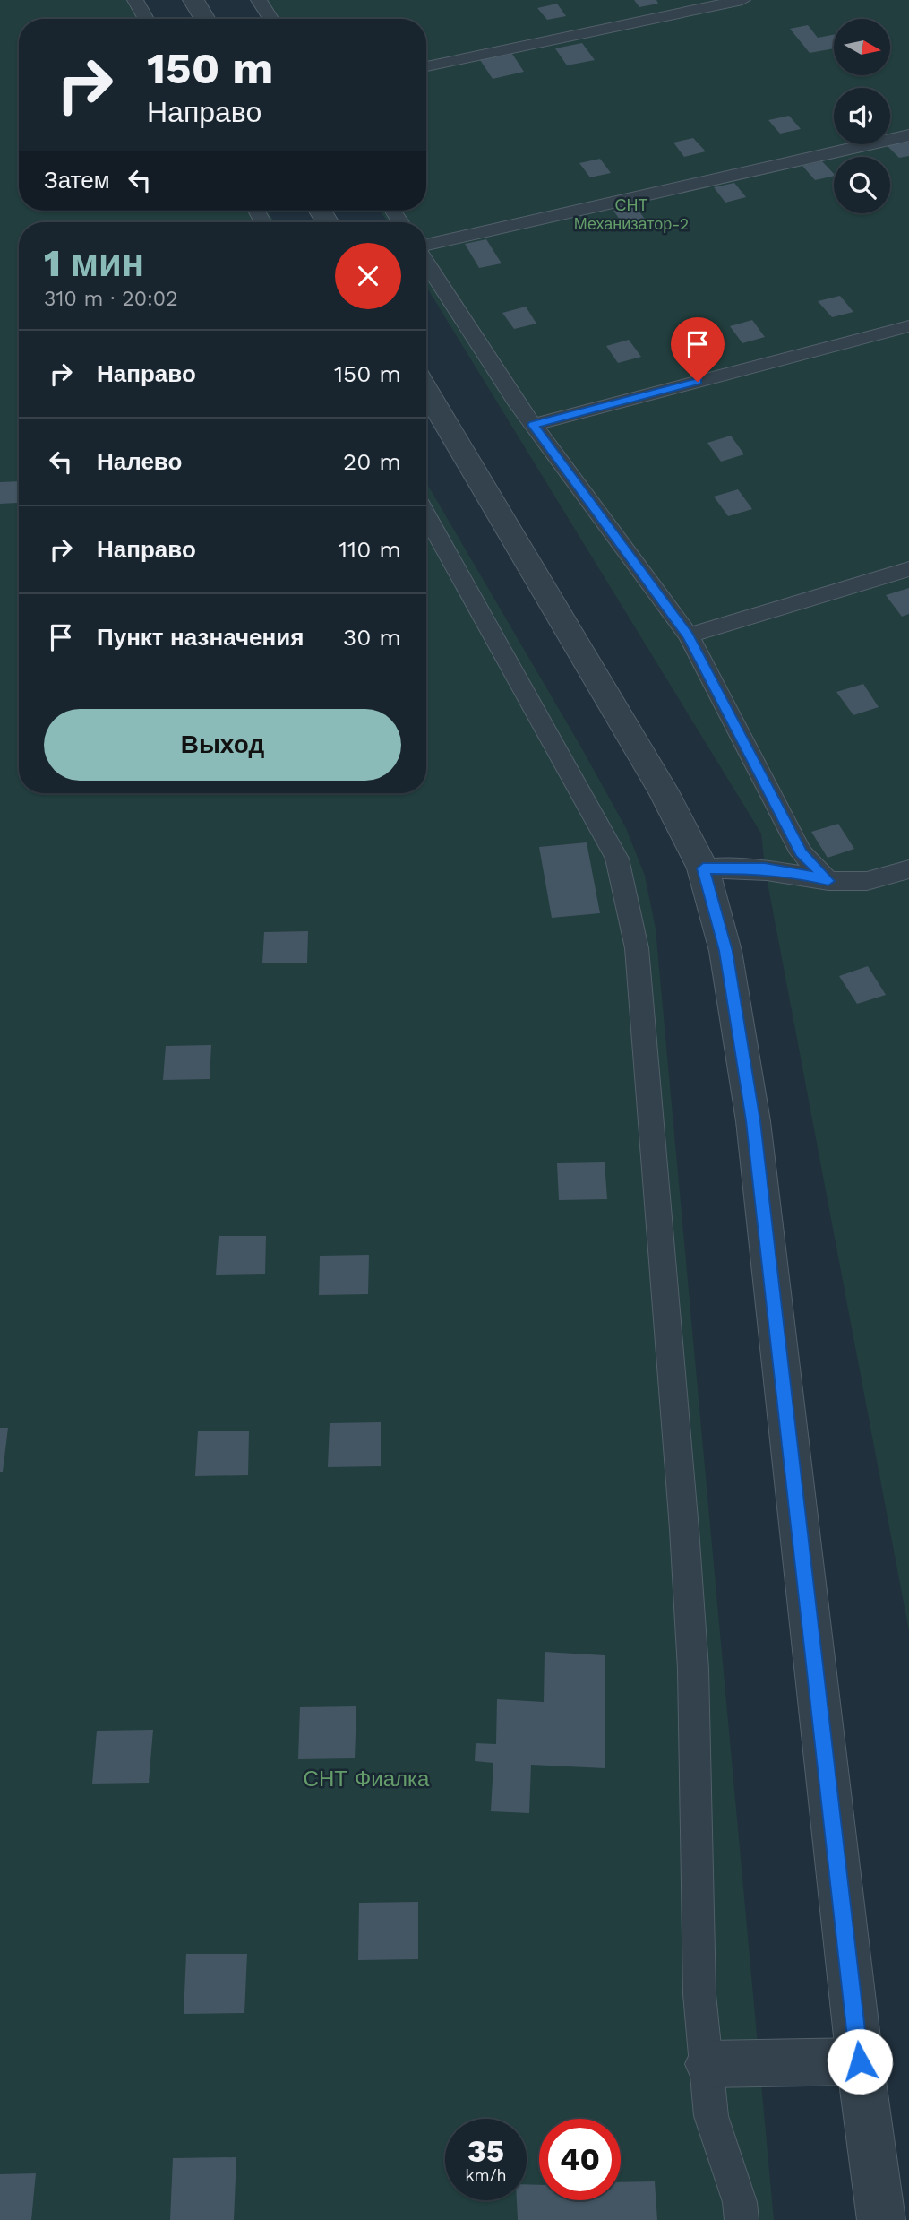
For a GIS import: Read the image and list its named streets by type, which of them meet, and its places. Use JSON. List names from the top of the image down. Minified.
{"parks":["СНТ Механизатор-2","СНТ Фиалка"],"north":"right","page":{"turn":["150 m","Направо"],"then":"Затем","heading":["1 мин","310 m · 20:02"],"list":[{"name":"Направо","value":"150 m"},{"name":"Налево","value":"20 m"},{"name":"Направо","value":"110 m"},{"name":"Пункт назначения","value":"30 m"}],"buttons":"Выход","speed":"35 km/h","limit":"40"}}
